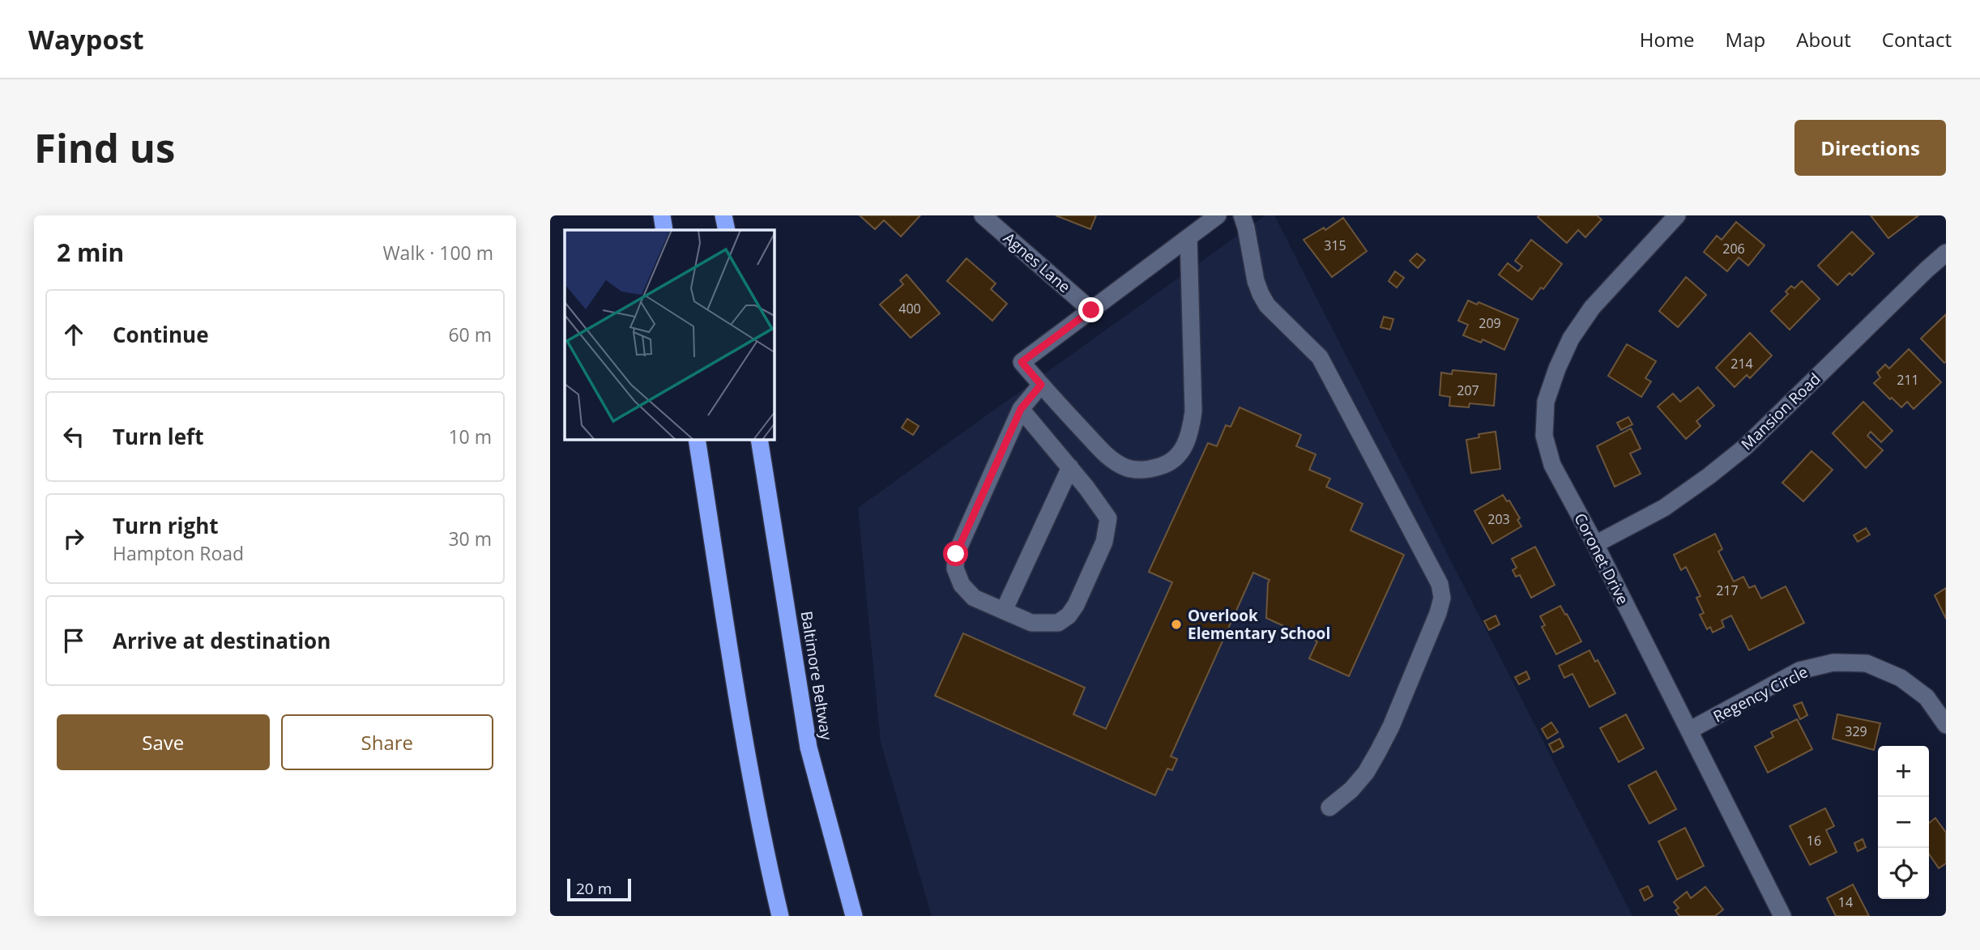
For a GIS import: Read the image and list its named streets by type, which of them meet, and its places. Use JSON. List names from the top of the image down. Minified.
{"streets":{"highway":["Baltimore Beltway"],"street":["Agnes Lane","Mansion Road","Coronet Drive","Regency Circle"]},"crossings":[["Mansion Road","Coronet Drive"],["Coronet Drive","Regency Circle"]],"places":["Overlook Elementary School"],"house_numbers":["315","206","400","209","214","211","207","203","217","329","16","14"],"scale_bar":"20 m","page":{"header":"Waypost","nav":["Home","Map","About","Contact"],"buttons":["Directions",["Save","Share"]],"title":"Find us","heading":["2 min","Walk · 100 m"],"list":[["Continue","60 m"],["Turn left","10 m"],["Turn right","Hampton Road","30 m"],"Arrive at destination"],"map_buttons":["+","−"],"scale":"20 m"}}
